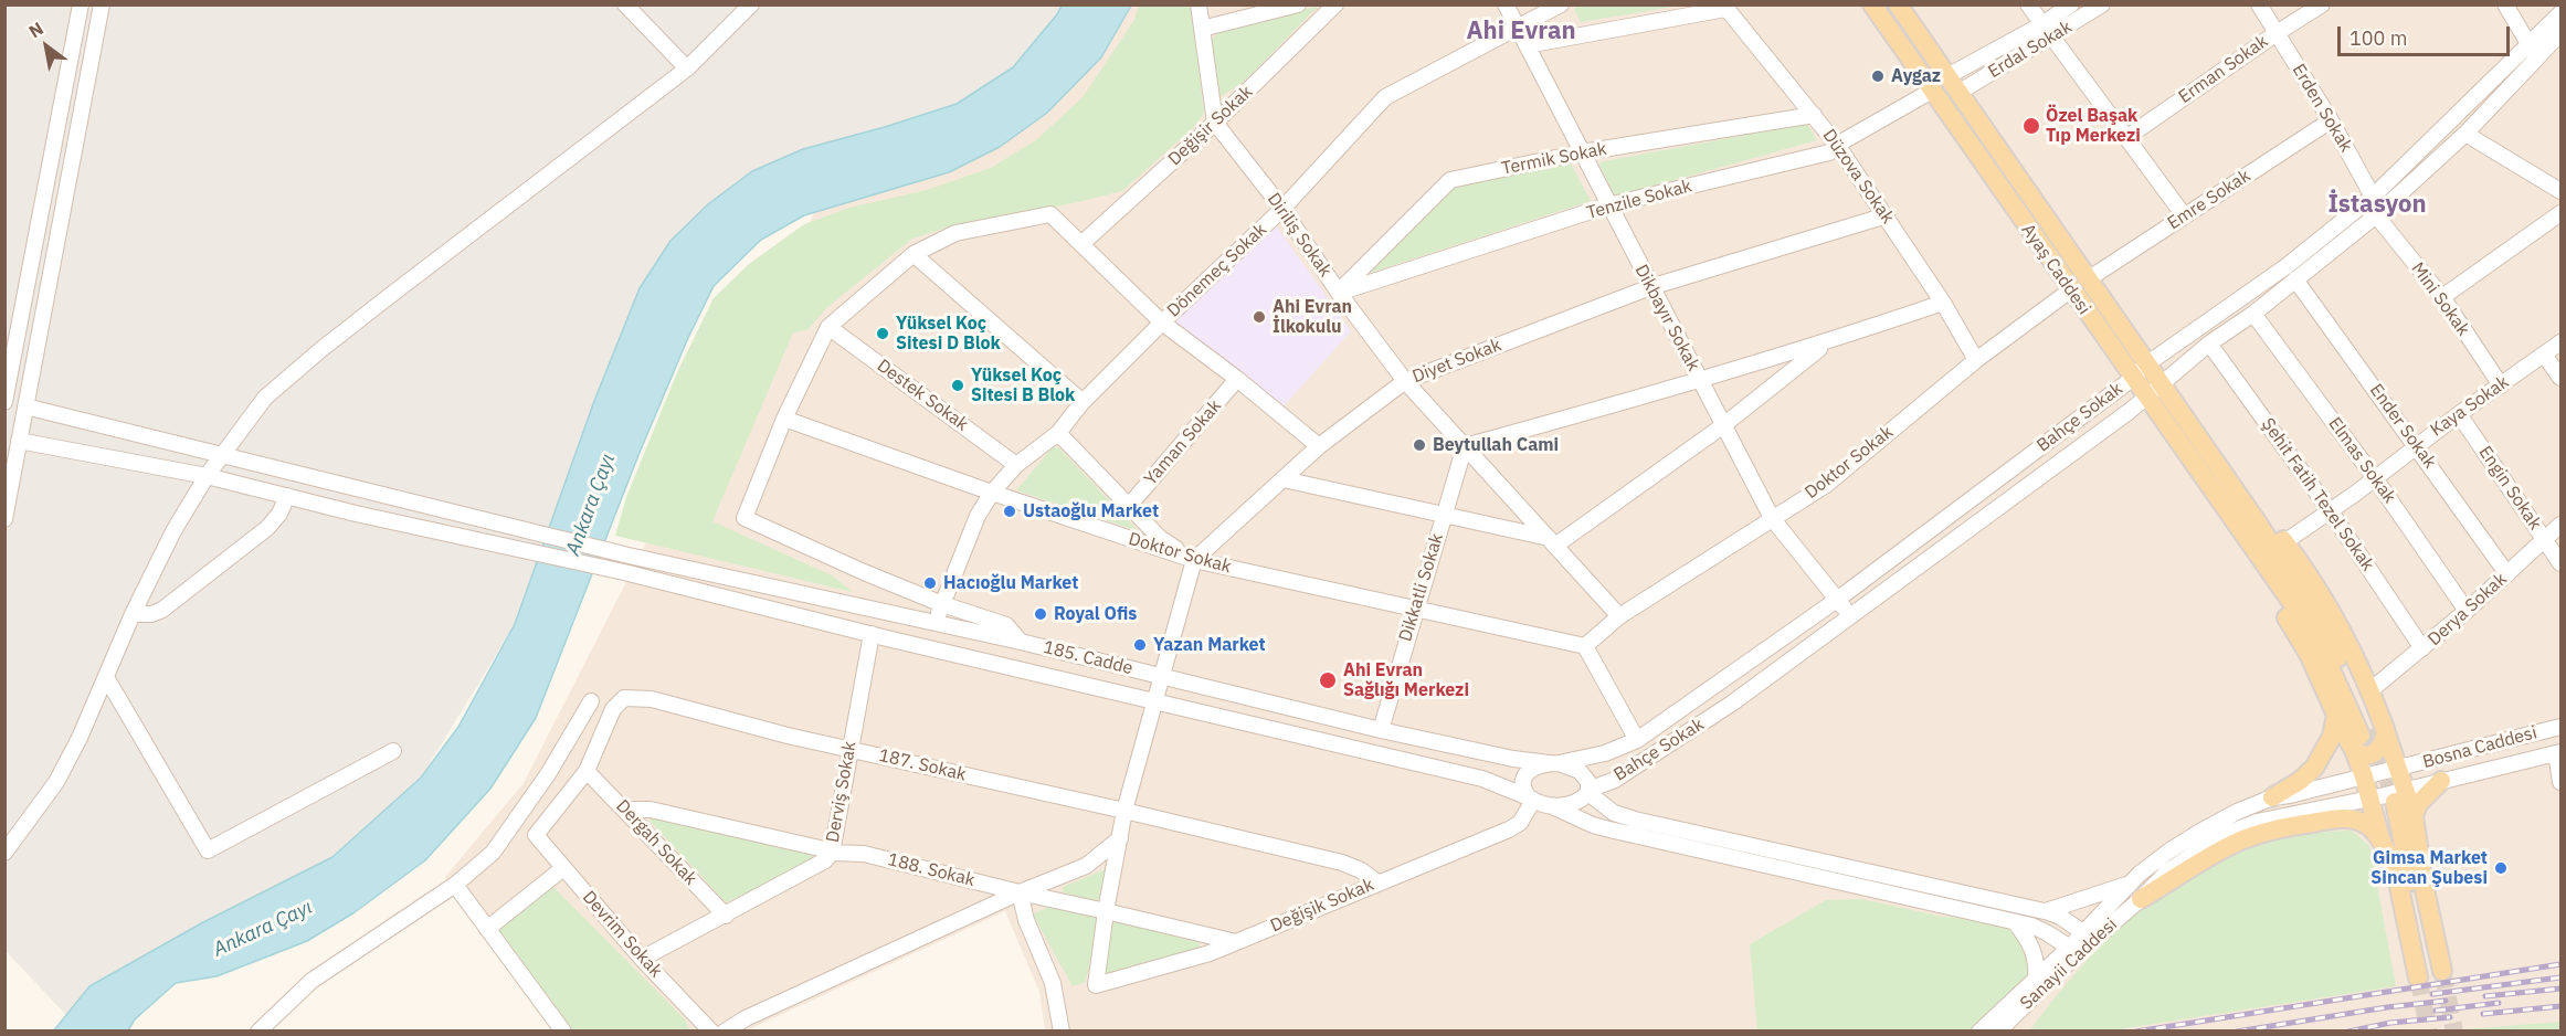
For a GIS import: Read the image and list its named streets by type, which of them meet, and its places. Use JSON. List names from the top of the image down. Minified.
{"streets":{"main road":["Ayaş Caddesi"],"street":["Erdal Sokak","Erman Sokak","Erden Sokak","Değişir Sokak","Termik Sokak","Düzova Sokak","Tenzile Sokak","Emre Sokak","Diriliş Sokak","Dönemeç Sokak","Mini Sokak","Dikbayır Sokak","Diyet Sokak","Destek Sokak","Kaya Sokak","Bahçe Sokak","Ender Sokak","Yaman Sokak","Elmas Sokak","Doktor Sokak","Engin Sokak","Şehit Fatih Tezel Sokak","Dikkatli Sokak","Derya Sokak","185. Cadde","Bosna Caddesi","187. Sokak","Derviş Sokak","Dergah Sokak","188. Sokak","Değişik Sokak","Devrim Sokak","Sanayii Caddesi"]},"crossings":[["Erdal Sokak","Ayaş Caddesi"],["Erman Sokak","Erden Sokak"],["Erden Sokak","Emre Sokak"],["Erden Sokak","Mini Sokak"],["Erden Sokak","Bahçe Sokak"],["Değişir Sokak","Diriliş Sokak"],["Termik Sokak","Düzova Sokak"],["Termik Sokak","Tenzile Sokak"],["Termik Sokak","Diriliş Sokak"],["Termik Sokak","Dikbayır Sokak"],["Düzova Sokak","Tenzile Sokak"],["Düzova Sokak","Diyet Sokak"],["Düzova Sokak","Doktor Sokak"],["Tenzile Sokak","Diriliş Sokak"],["Tenzile Sokak","Ayaş Caddesi"],["Tenzile Sokak","Dikbayır Sokak"],["Emre Sokak","Ayaş Caddesi"],["Diriliş Sokak","Dönemeç Sokak"],["Diriliş Sokak","Diyet Sokak"],["Diriliş Sokak","Doktor Sokak"],["Diriliş Sokak","Dikkatli Sokak"],["Ayaş Caddesi","Bahçe Sokak"],["Ayaş Caddesi","Doktor Sokak"],["Dönemeç Sokak","Dikbayır Sokak"],["Dönemeç Sokak","Destek Sokak"],["Dönemeç Sokak","Doktor Sokak"],["Dönemeç Sokak","185. Cadde"],["Mini Sokak","Kaya Sokak"],["Mini Sokak","Bahçe Sokak"],["Dikbayır Sokak","Diyet Sokak"],["Dikbayır Sokak","Bahçe Sokak"],["Dikbayır Sokak","Doktor Sokak"],["Diyet Sokak","Doktor Sokak"],["Kaya Sokak","Ender Sokak"],["Kaya Sokak","Elmas Sokak"],["Kaya Sokak","Engin Sokak"],["Kaya Sokak","Şehit Fatih Tezel Sokak"],["Bahçe Sokak","Ender Sokak"],["Bahçe Sokak","Elmas Sokak"],["Bahçe Sokak","Şehit Fatih Tezel Sokak"],["Bahçe Sokak","185. Cadde"],["Bahçe Sokak","Değişik Sokak"],["Ender Sokak","Derya Sokak"],["Elmas Sokak","Derya Sokak"],["Doktor Sokak","Dikkatli Sokak"],["Engin Sokak","Derya Sokak"],["Şehit Fatih Tezel Sokak","Derya Sokak"],["Dikkatli Sokak","185. Cadde"],["185. Cadde","Derviş Sokak"],["185. Cadde","Değişik Sokak"],["Bosna Caddesi","Sanayii Caddesi"],["187. Sokak","Derviş Sokak"],["187. Sokak","Dergah Sokak"],["187. Sokak","Değişik Sokak"],["187. Sokak","Devrim Sokak"],["Derviş Sokak","Dergah Sokak"],["Derviş Sokak","188. Sokak"],["Derviş Sokak","Devrim Sokak"],["Dergah Sokak","188. Sokak"],["188. Sokak","Değişik Sokak"]],"districts":["Ahi Evran","İstasyon"],"water":["Ankara Çayı"],"places":["Aygaz","Özel Başak Tıp Merkezi","Ahi Evran İlkokulu","Yüksel Koç Sitesi D Blok","Yüksel Koç Sitesi B Blok","Beytullah Cami","Ustaoğlu Market","Hacıoğlu Market","Royal Ofis","Yazan Market","Ahi Evran Sağlığı Merkezi","Gimsa Market Sincan Şubesi"],"scale_bar":"100 m","north":"top left"}
